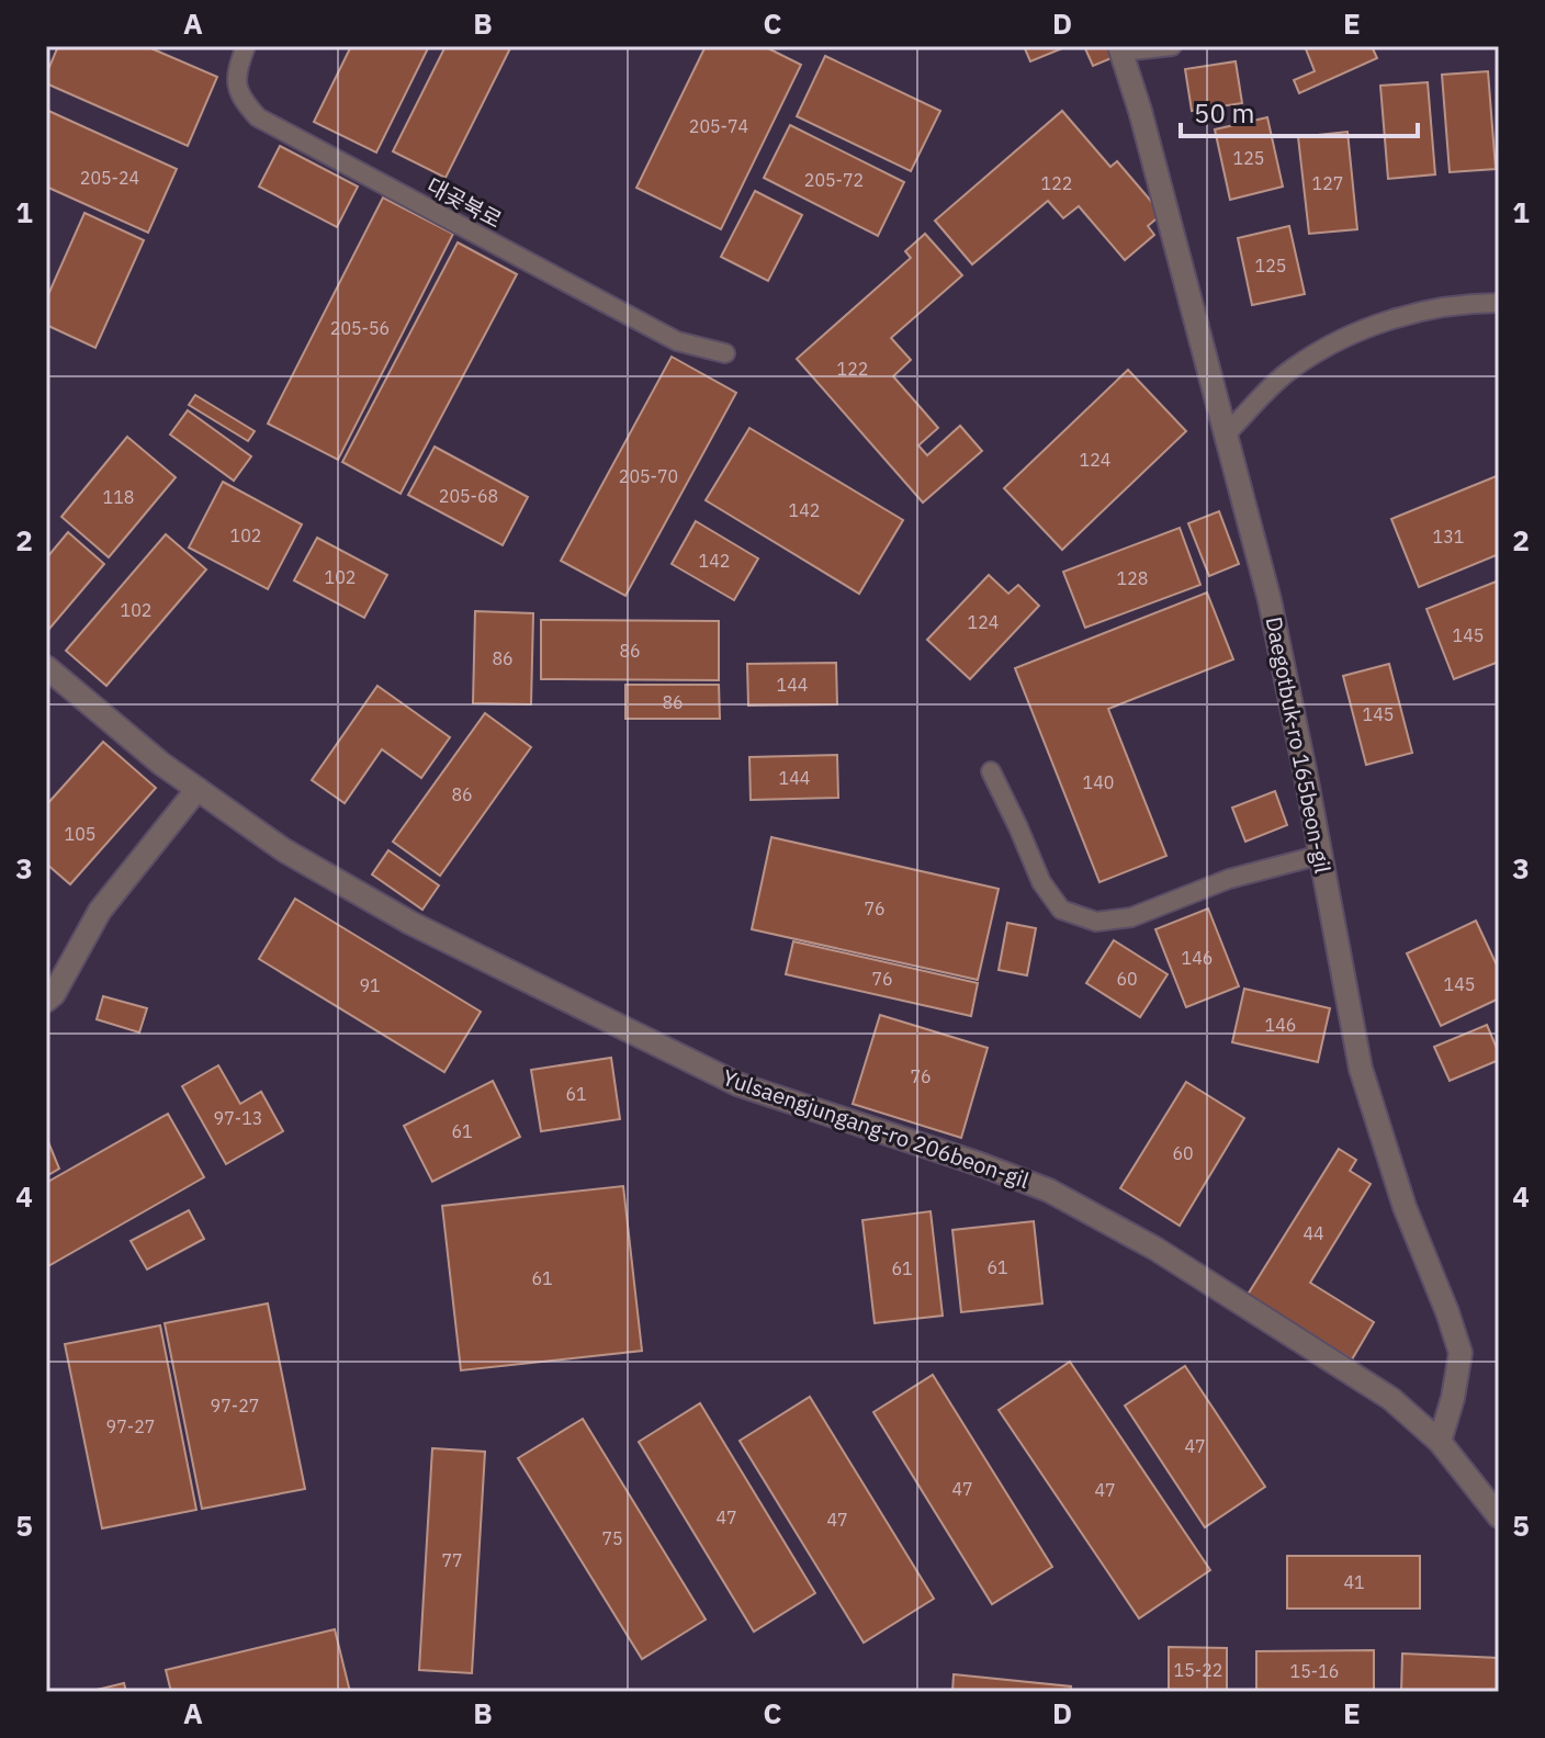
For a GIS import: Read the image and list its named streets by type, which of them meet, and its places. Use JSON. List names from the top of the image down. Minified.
{"streets":{"street":["Daegotbuk-ro 165beon-gil","Yulsaengjungang-ro 206beon-gil"],"lane":["대곶북로"]},"crossings":[["Daegotbuk-ro 165beon-gil","Yulsaengjungang-ro 206beon-gil"]],"house_numbers":["205-74","125","205-24","205-72","122","127","125","205-56","122","124","205-70","205-68","118","142","102","131","142","102","128","102","124","145","86","86","144","86","145","144","140","86","105","76","146","76","60","145","91","146","76","61","97-13","61","60","44","61","61","61","97-27","97-27","47","47","47","47","47","75","77","41","15-22","15-16"],"scale_bar":"50 m","grid":{"columns":["A","B","C","D","E"],"rows":["1","2","3","4","5"]}}
